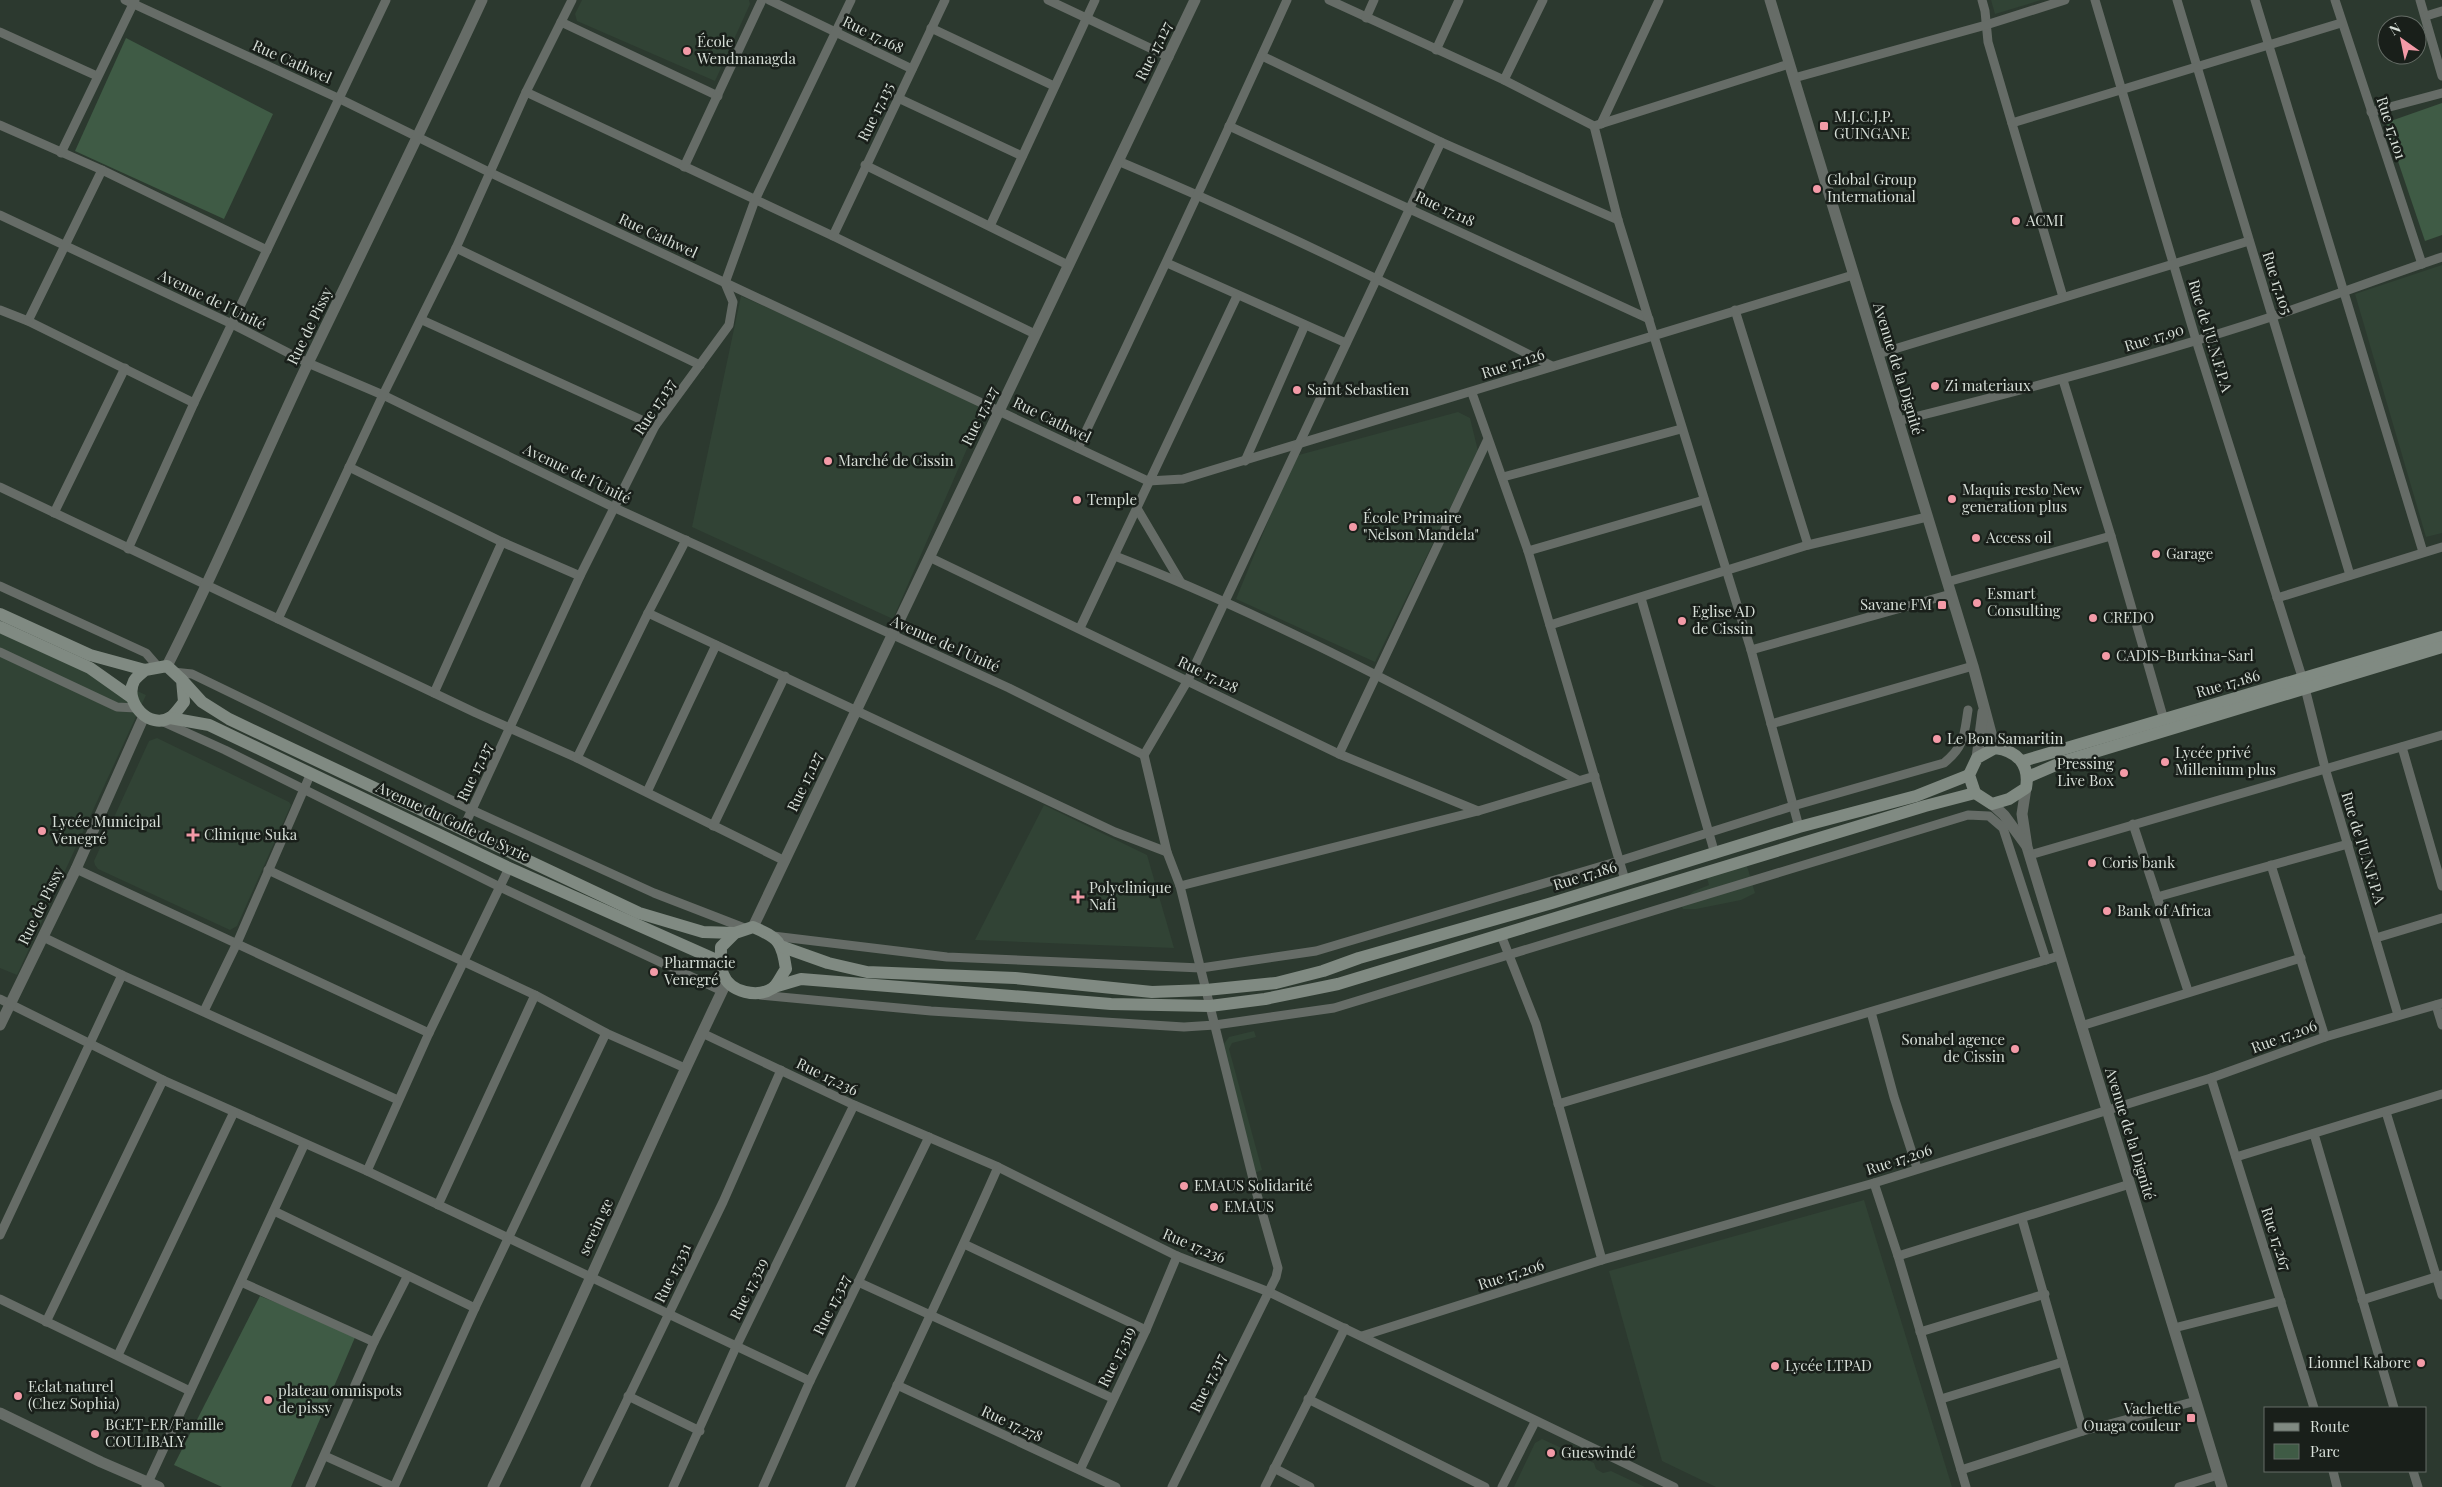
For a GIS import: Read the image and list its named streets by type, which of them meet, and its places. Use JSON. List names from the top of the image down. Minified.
{"streets":{"main road":["Rue 17.186","Avenue du Golfe de Syrie"],"street":["Rue 17.168","Rue 17.127","Rue Cathwel","Rue 17.135","Rue 17.101","Rue 17.118","Rue 17.105","Avenue de l´Unité","Rue de Pissy","Rue de l'U.N.F.P.A","Rue 17.90","Rue 17.126","Avenue de la Dignité","Rue 17.137","Rue 17.128","Rue 17.206","Rue 17.236","serein ge","Rue 17.267","Rue 17.331","Rue 17.329","Rue 17.327","Rue 17.319","Rue 17.317","Rue 17.278"]},"crossings":[["Rue 17.168","Rue 17.135"],["Rue 17.127","Rue Cathwel"],["Rue 17.127","Avenue de l´Unité"],["Rue 17.127","Rue 17.128"],["Rue 17.127","Rue 17.186"],["Rue 17.127","Avenue du Golfe de Syrie"],["Rue 17.127","serein ge"],["Rue Cathwel","Rue de Pissy"],["Rue Cathwel","Rue 17.126"],["Rue Cathwel","Rue 17.137"],["Rue 17.101","Rue 17.90"],["Rue 17.105","Rue 17.90"],["Avenue de l´Unité","Rue de Pissy"],["Avenue de l´Unité","Rue 17.137"],["Avenue de l´Unité","Rue 17.317"],["Rue de Pissy","Avenue du Golfe de Syrie"],["Rue de l'U.N.F.P.A","Rue 17.90"],["Rue de l'U.N.F.P.A","Rue 17.186"],["Rue de l'U.N.F.P.A","Rue 17.206"],["Rue 17.90","Avenue de la Dignité"],["Rue 17.126","Avenue de la Dignité"],["Avenue de la Dignité","Rue 17.186"],["Avenue de la Dignité","Rue 17.206"],["Rue 17.186","Avenue du Golfe de Syrie"],["Rue 17.186","serein ge"],["Rue 17.186","Rue 17.317"],["Avenue du Golfe de Syrie","serein ge"],["Rue 17.206","Rue 17.236"],["Rue 17.206","Rue 17.267"],["Rue 17.236","serein ge"],["Rue 17.236","Rue 17.331"],["Rue 17.236","Rue 17.329"],["Rue 17.236","Rue 17.327"],["Rue 17.236","Rue 17.319"],["Rue 17.236","Rue 17.317"],["Rue 17.319","Rue 17.278"]],"places":{"other":["École Wendmanagda","Global Group International","ACMI","Zi materiaux","Saint Sebastien","Marché de Cissin","Maquis resto New generation plus","Temple","École Primaire \"Nelson Mandela\"","Access oil","Garage","Esmart Consulting","CREDO","Eglise AD de Cissin","CADIS-Burkina-Sarl","Le Bon Samaritin","Lycée privé Millenium plus","Pressing Live Box","Lycée Municipal Venegré","Coris bank","Bank of Africa","Pharmacie Venegré","Sonabel agence de Cissin","EMAUS Solidarité","EMAUS","Lionnel Kabore","Lycée LTPAD","Eclat naturel (Chez Sophia)","plateau omnispots de pissy","BGET-ER/Famille COULIBALY","Gueswindé"],"transit":["M.J.C.J.P. GUINGANE","Savane FM","Vachette Ouaga couleur"],"health":["Clinique Suka","Polyclinique Nafi"]},"legend":["Route","Parc"],"north":"top left"}
